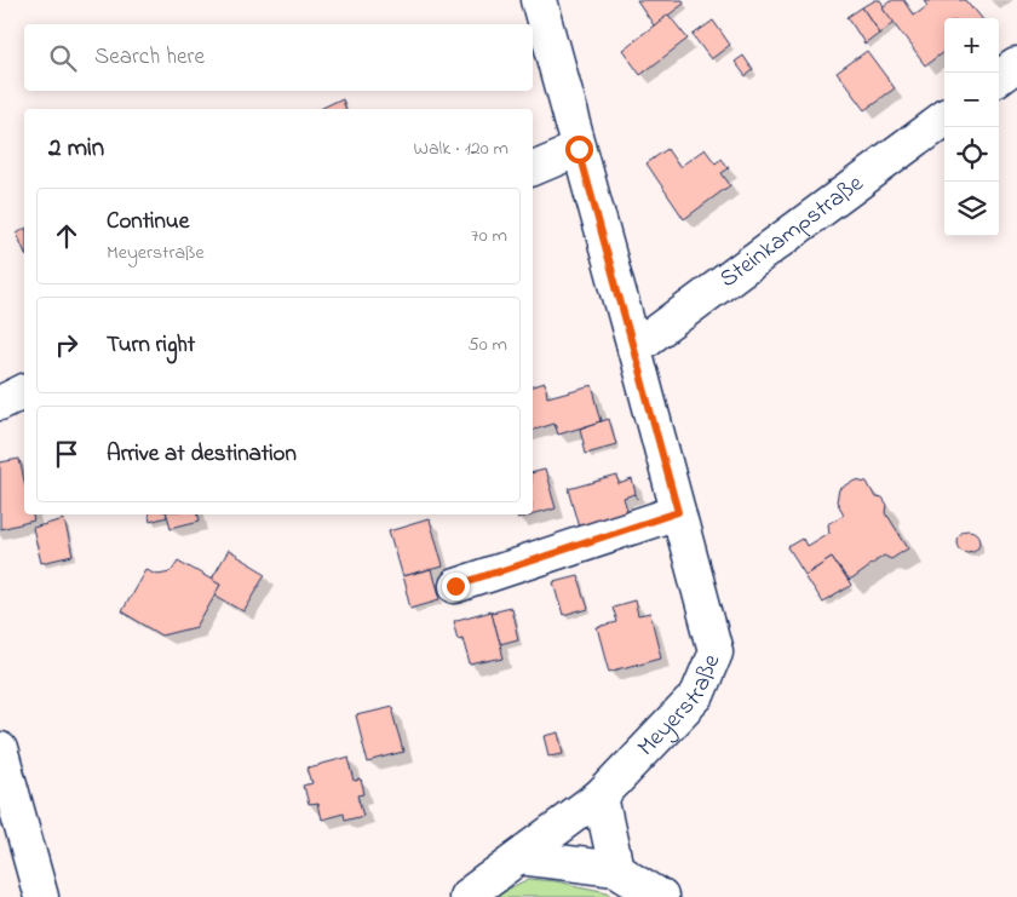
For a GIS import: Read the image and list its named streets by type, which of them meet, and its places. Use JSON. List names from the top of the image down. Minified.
{"streets":{"street":["Steinkampstraße","Meyerstraße"]},"crossings":[["Steinkampstraße","Meyerstraße"]],"page":{"map_buttons":["+","−"],"search":"Search here","heading":["2 min","Walk · 120 m"],"list":[["Continue","Meyerstraße","70 m"],["Turn right","50 m"],"Arrive at destination"]}}
